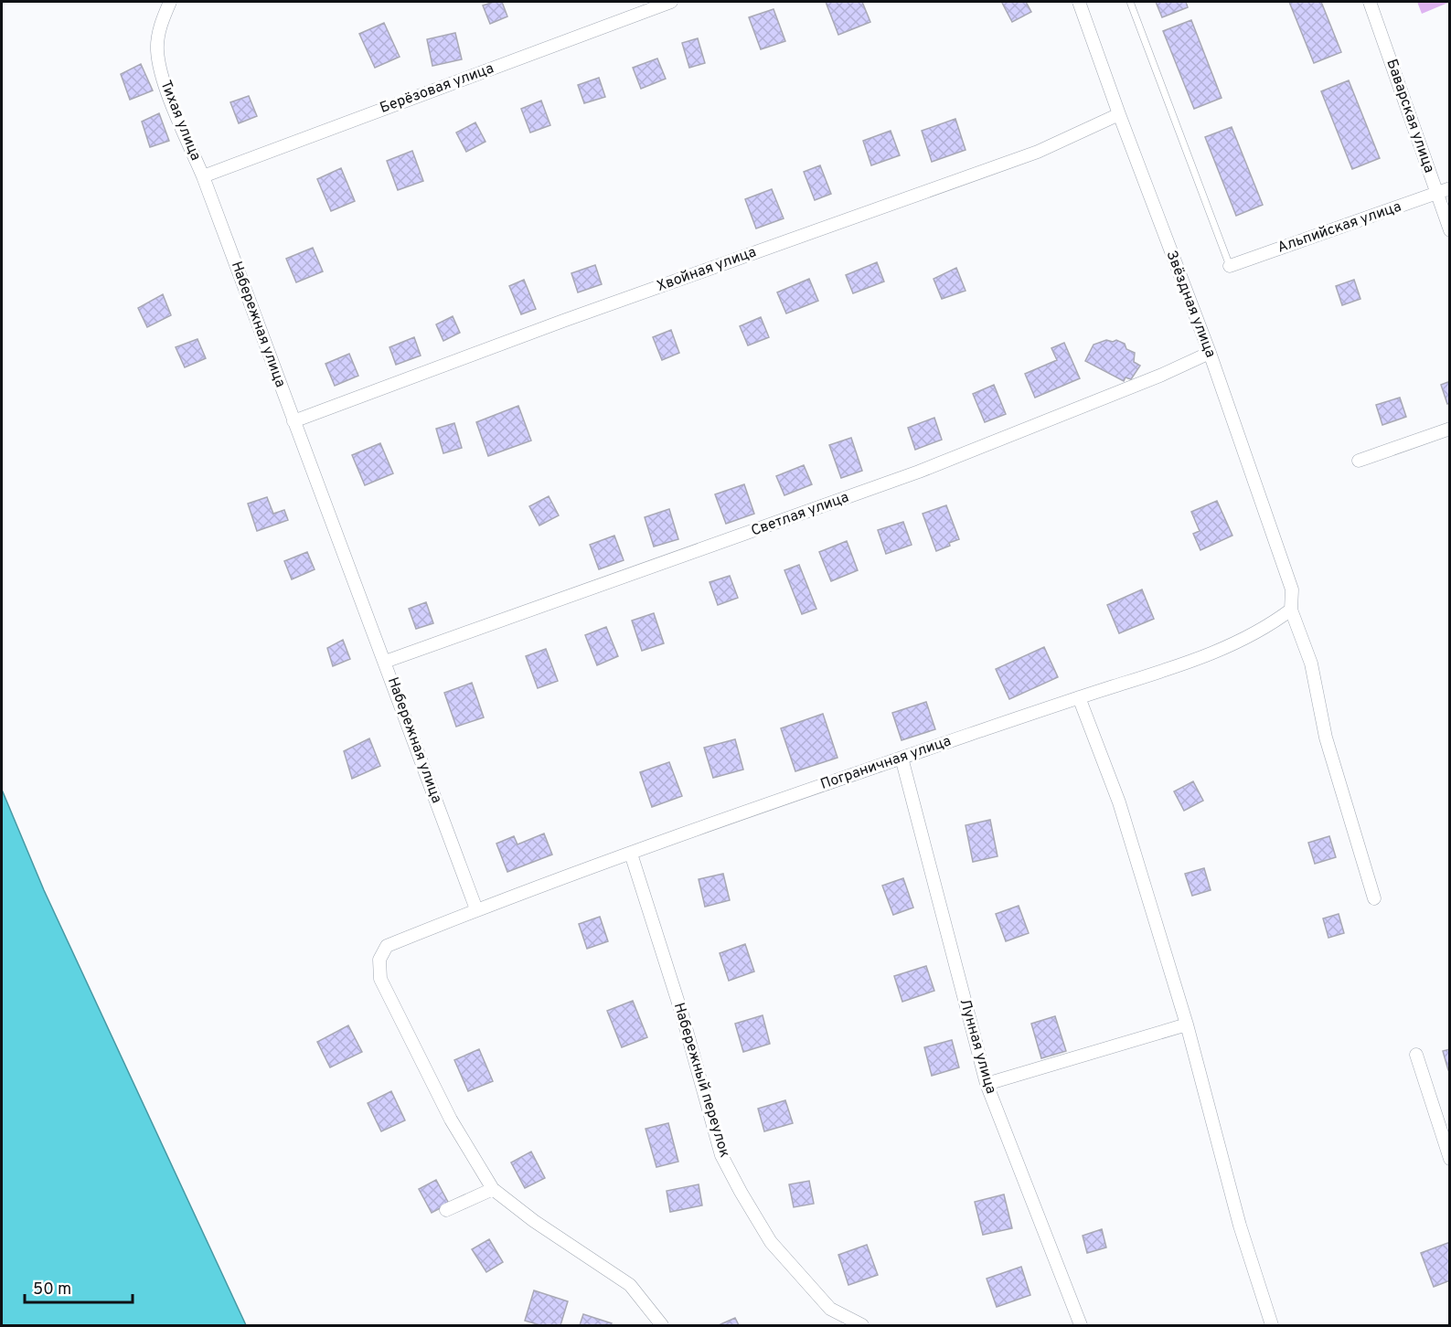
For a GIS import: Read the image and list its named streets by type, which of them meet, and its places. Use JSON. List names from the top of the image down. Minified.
{"streets":{"street":["Берёзовая улица","Баварская улица","Тихая улица","Альпийская улица","Хвойная улица","Звёздная улица","Набережная улица","Светлая улица","Пограничная улица","Лунная улица","Набережный переулок"]},"crossings":[["Берёзовая улица","Тихая улица"],["Берёзовая улица","Набережная улица"],["Баварская улица","Альпийская улица"],["Тихая улица","Набережная улица"],["Хвойная улица","Звёздная улица"],["Хвойная улица","Набережная улица"],["Звёздная улица","Светлая улица"],["Звёздная улица","Пограничная улица"],["Набережная улица","Светлая улица"],["Набережная улица","Пограничная улица"],["Пограничная улица","Лунная улица"],["Пограничная улица","Набережный переулок"]],"scale_bar":"50 m"}
